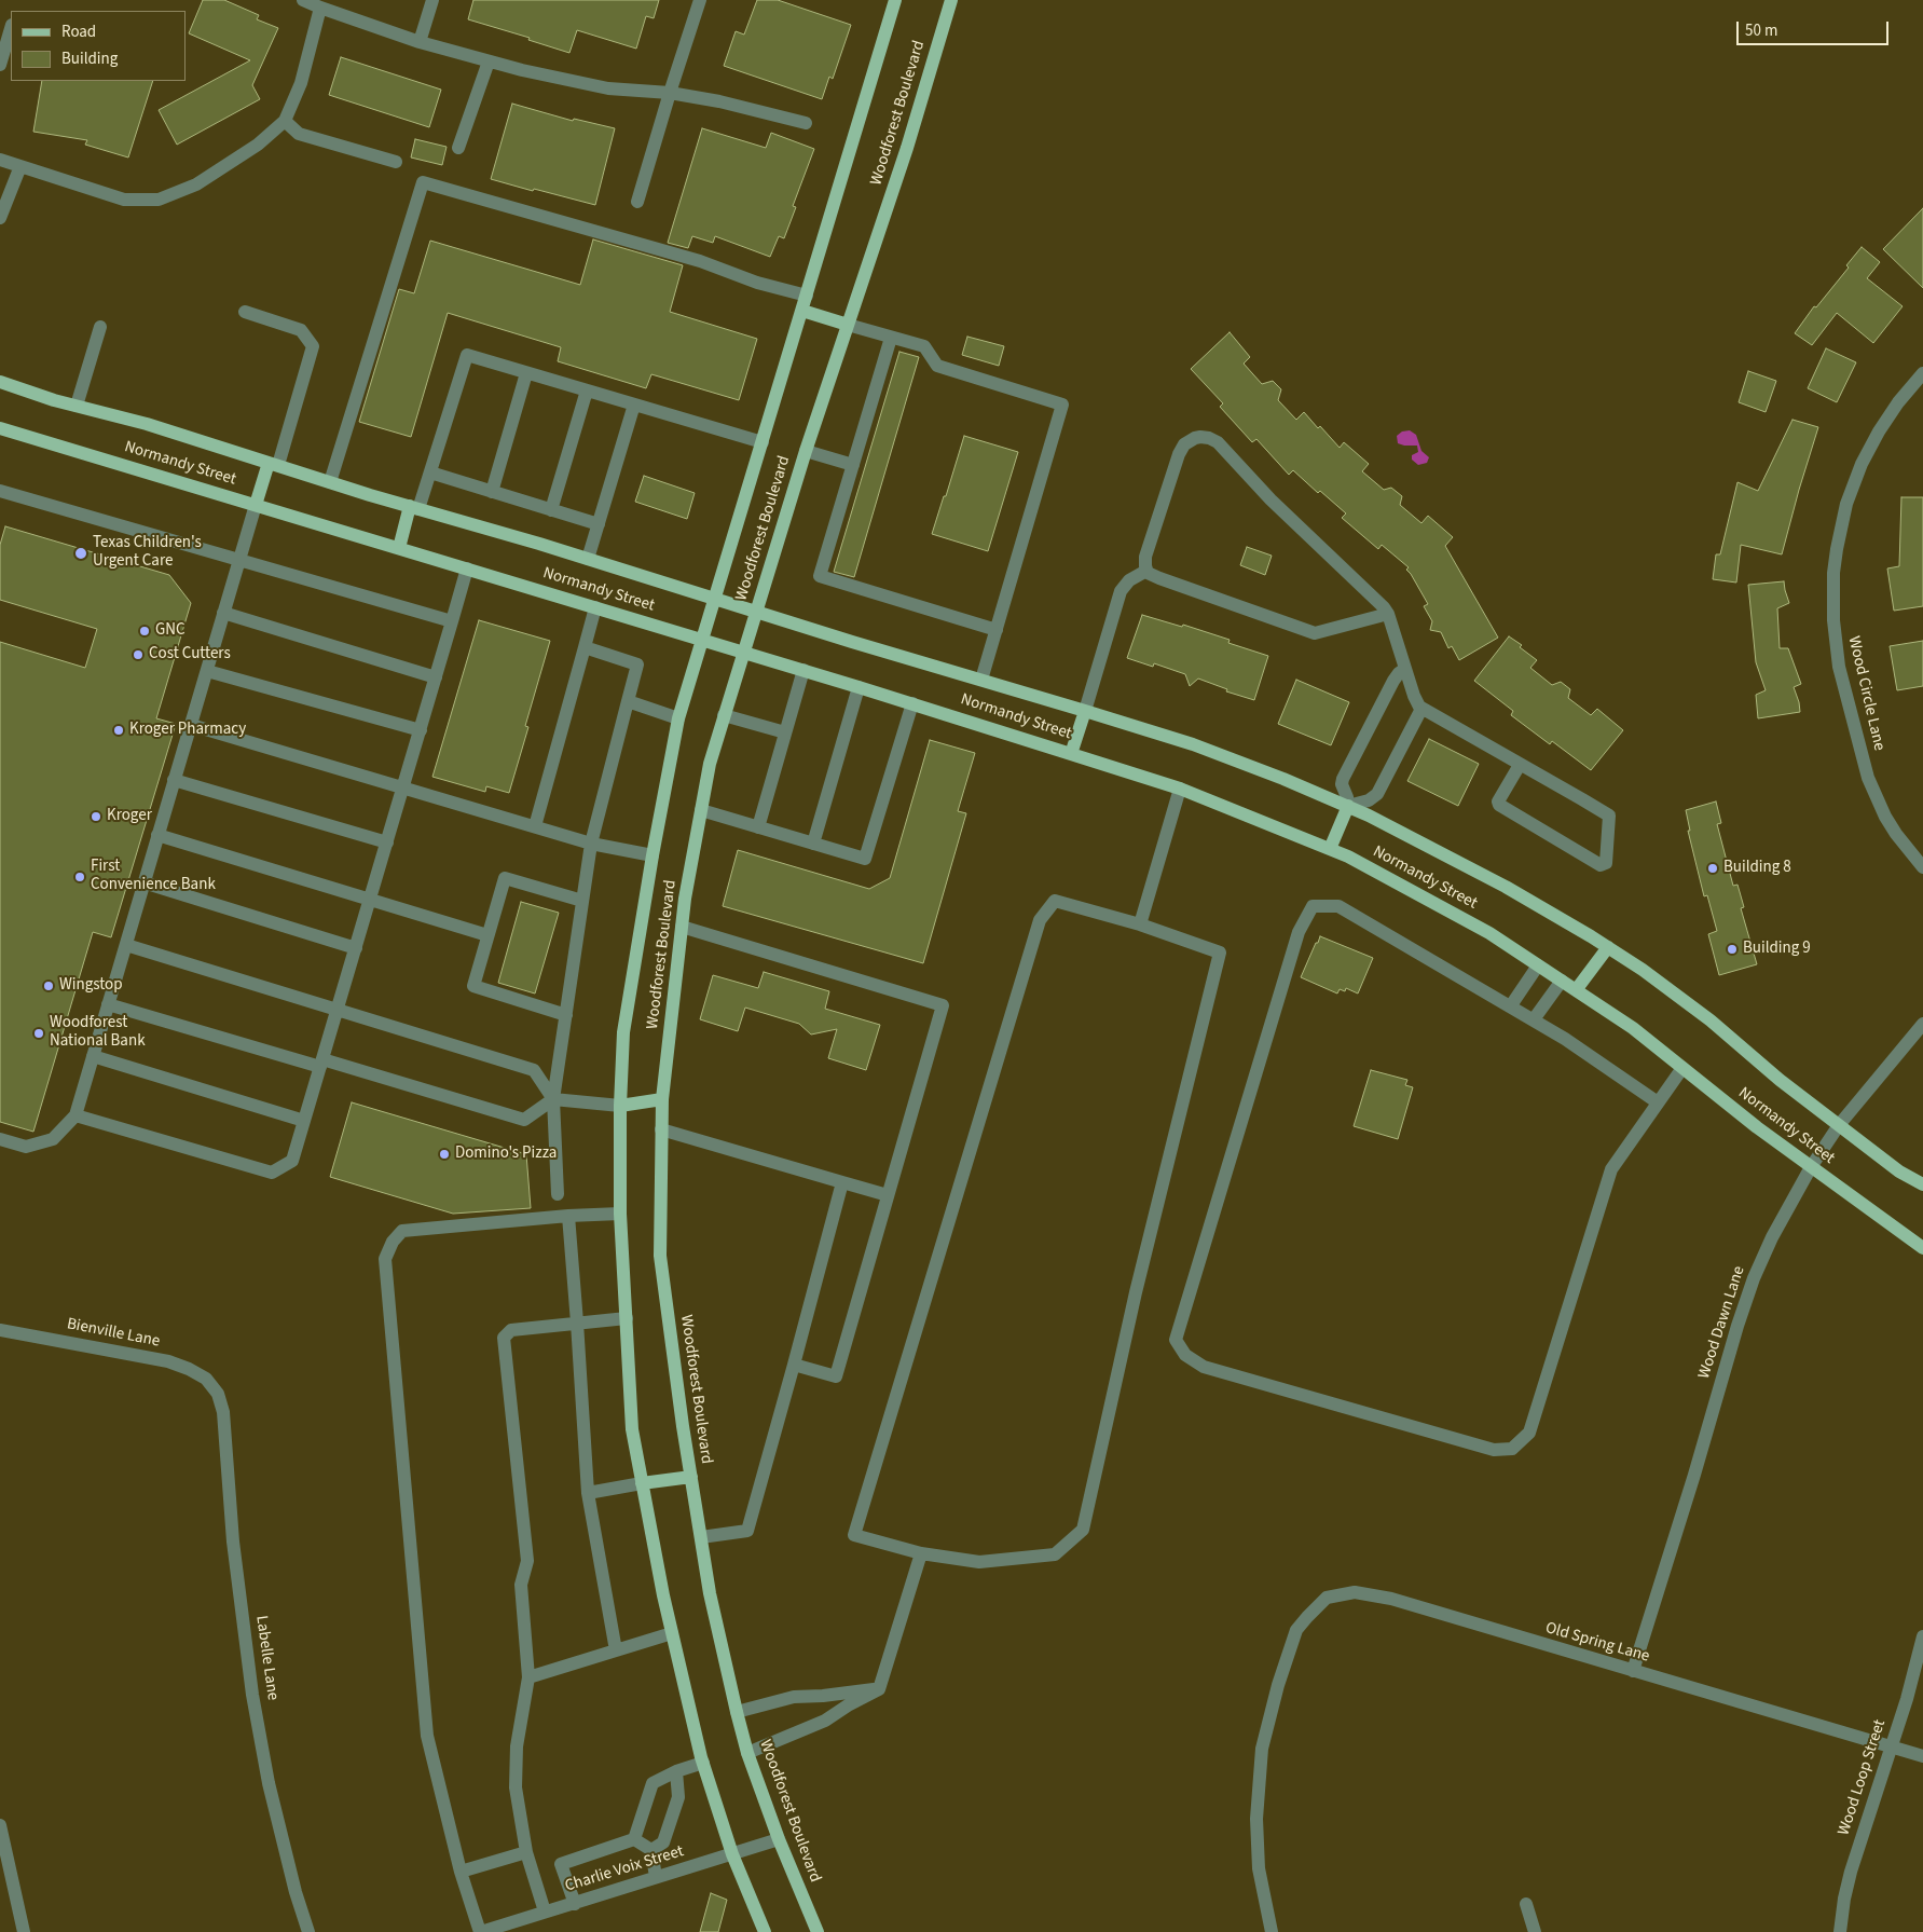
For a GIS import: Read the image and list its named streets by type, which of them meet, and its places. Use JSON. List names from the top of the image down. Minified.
{"streets":{"main road":["Woodforest Boulevard","Normandy Street"],"street":["Wood Circle Lane","Wood Dawn Lane","Bienville Lane","Old Spring Lane","Labelle Lane","Wood Loop Street","Charlie Voix Street"]},"crossings":[["Woodforest Boulevard","Normandy Street"],["Woodforest Boulevard","Charlie Voix Street"],["Normandy Street","Wood Dawn Lane"],["Wood Dawn Lane","Old Spring Lane"],["Bienville Lane","Labelle Lane"],["Old Spring Lane","Wood Loop Street"]],"places":["Texas Children's Urgent Care","GNC","Cost Cutters","Kroger Pharmacy","Kroger","Building 8","First Convenience Bank","Building 9","Wingstop","Woodforest National Bank","Domino's Pizza"],"legend":["Road","Building"],"scale_bar":"50 m"}
